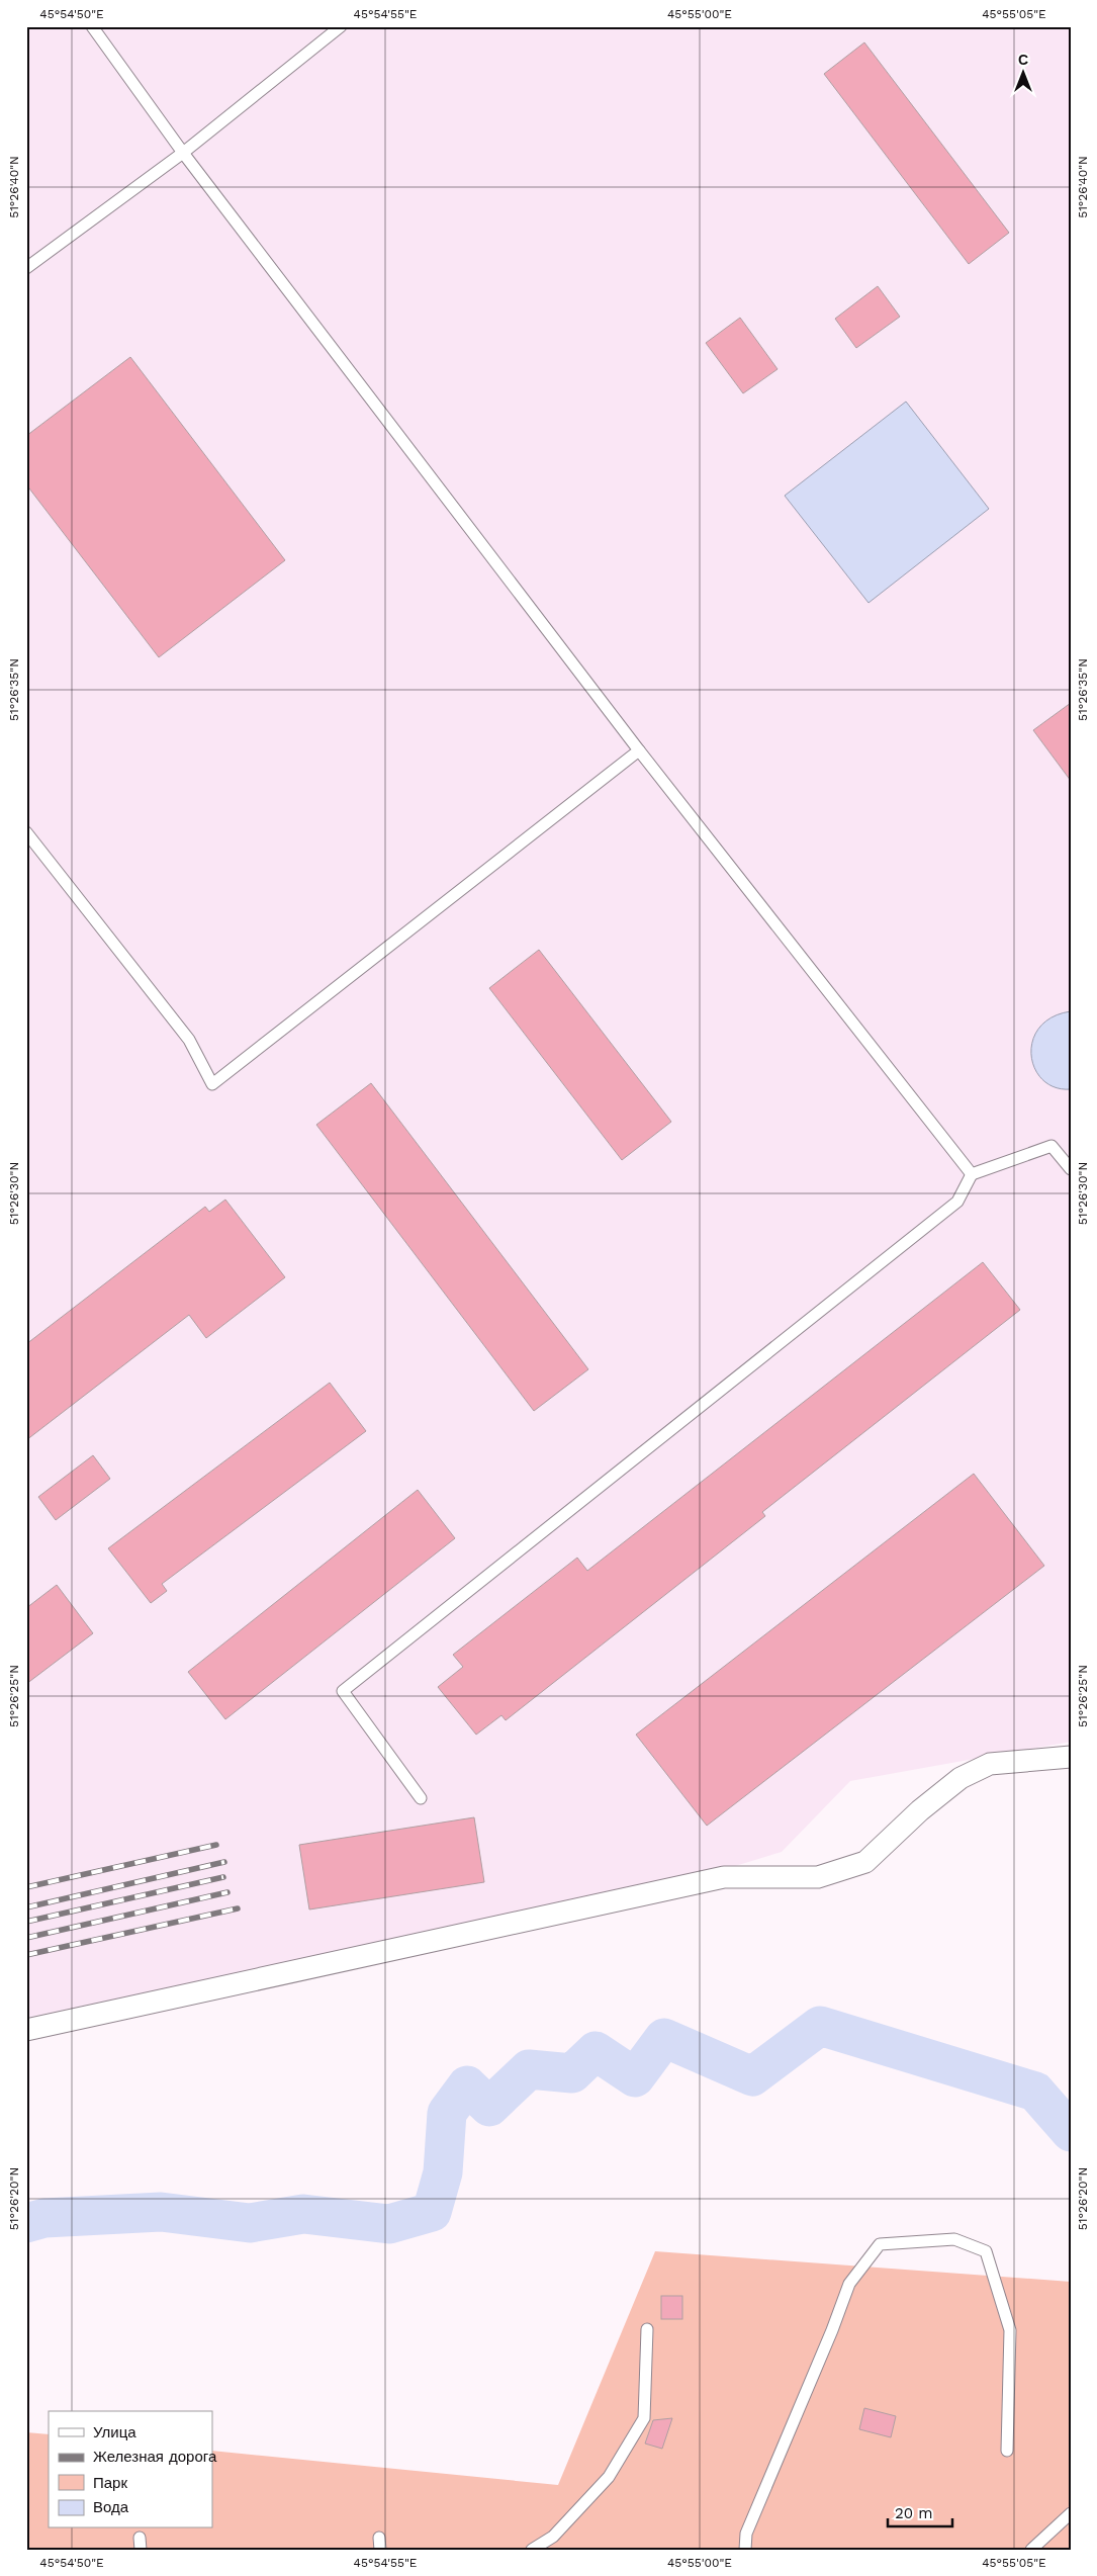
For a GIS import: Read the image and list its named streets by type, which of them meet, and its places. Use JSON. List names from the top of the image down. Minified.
{"legend":["Улица","Железная дорога","Парк","Вода"],"scale_bar":"20 m","north":"top","coordinates":["45°54'50\"E","45°54'55\"E","45°55'00\"E","45°55'05\"E","51°26'40\"N","51°26'35\"N","51°26'30\"N","51°26'25\"N","51°26'20\"N"]}
